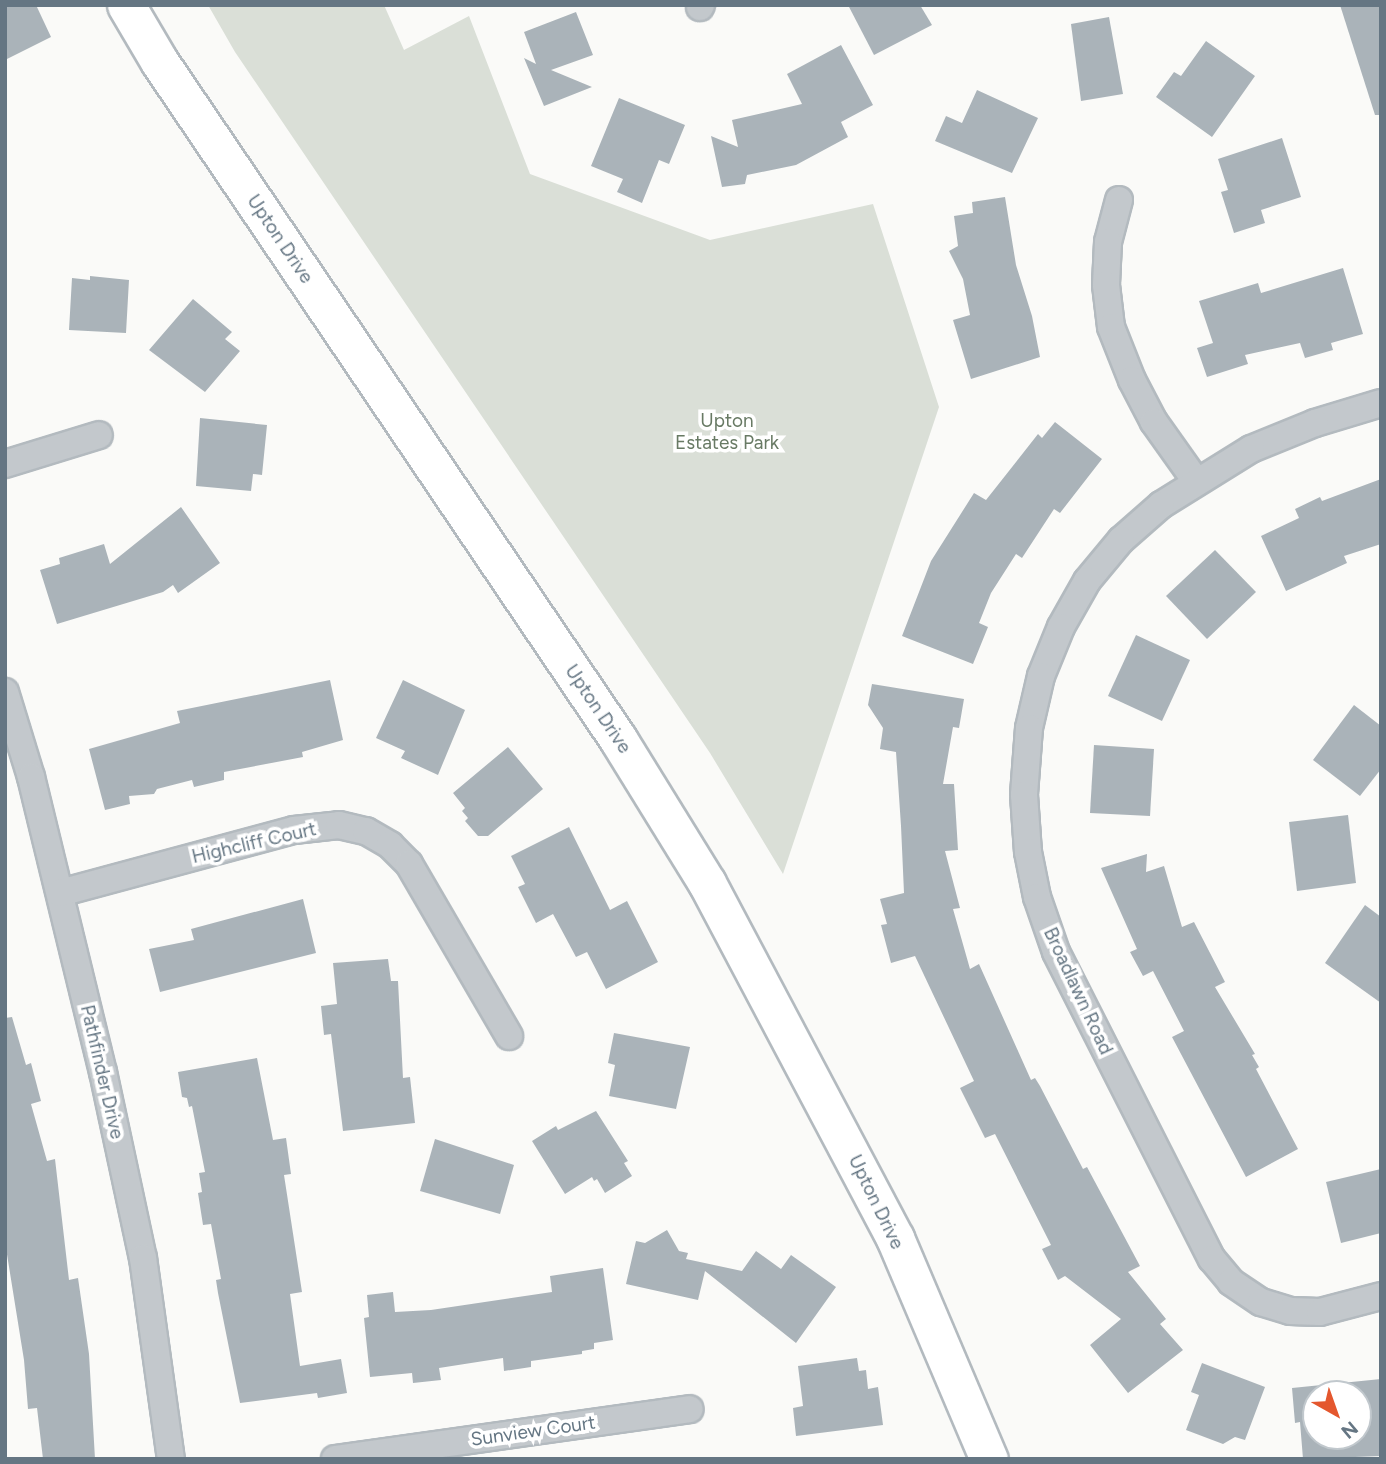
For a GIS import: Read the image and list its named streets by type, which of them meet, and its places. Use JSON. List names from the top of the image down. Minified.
{"streets":{"main road":["Upton Drive"],"street":["Highcliff Court","Broadlawn Road","Pathfinder Drive","Sunview Court"]},"crossings":[["Highcliff Court","Pathfinder Drive"]],"parks":["Upton Estates Park"],"north":"bottom right"}
